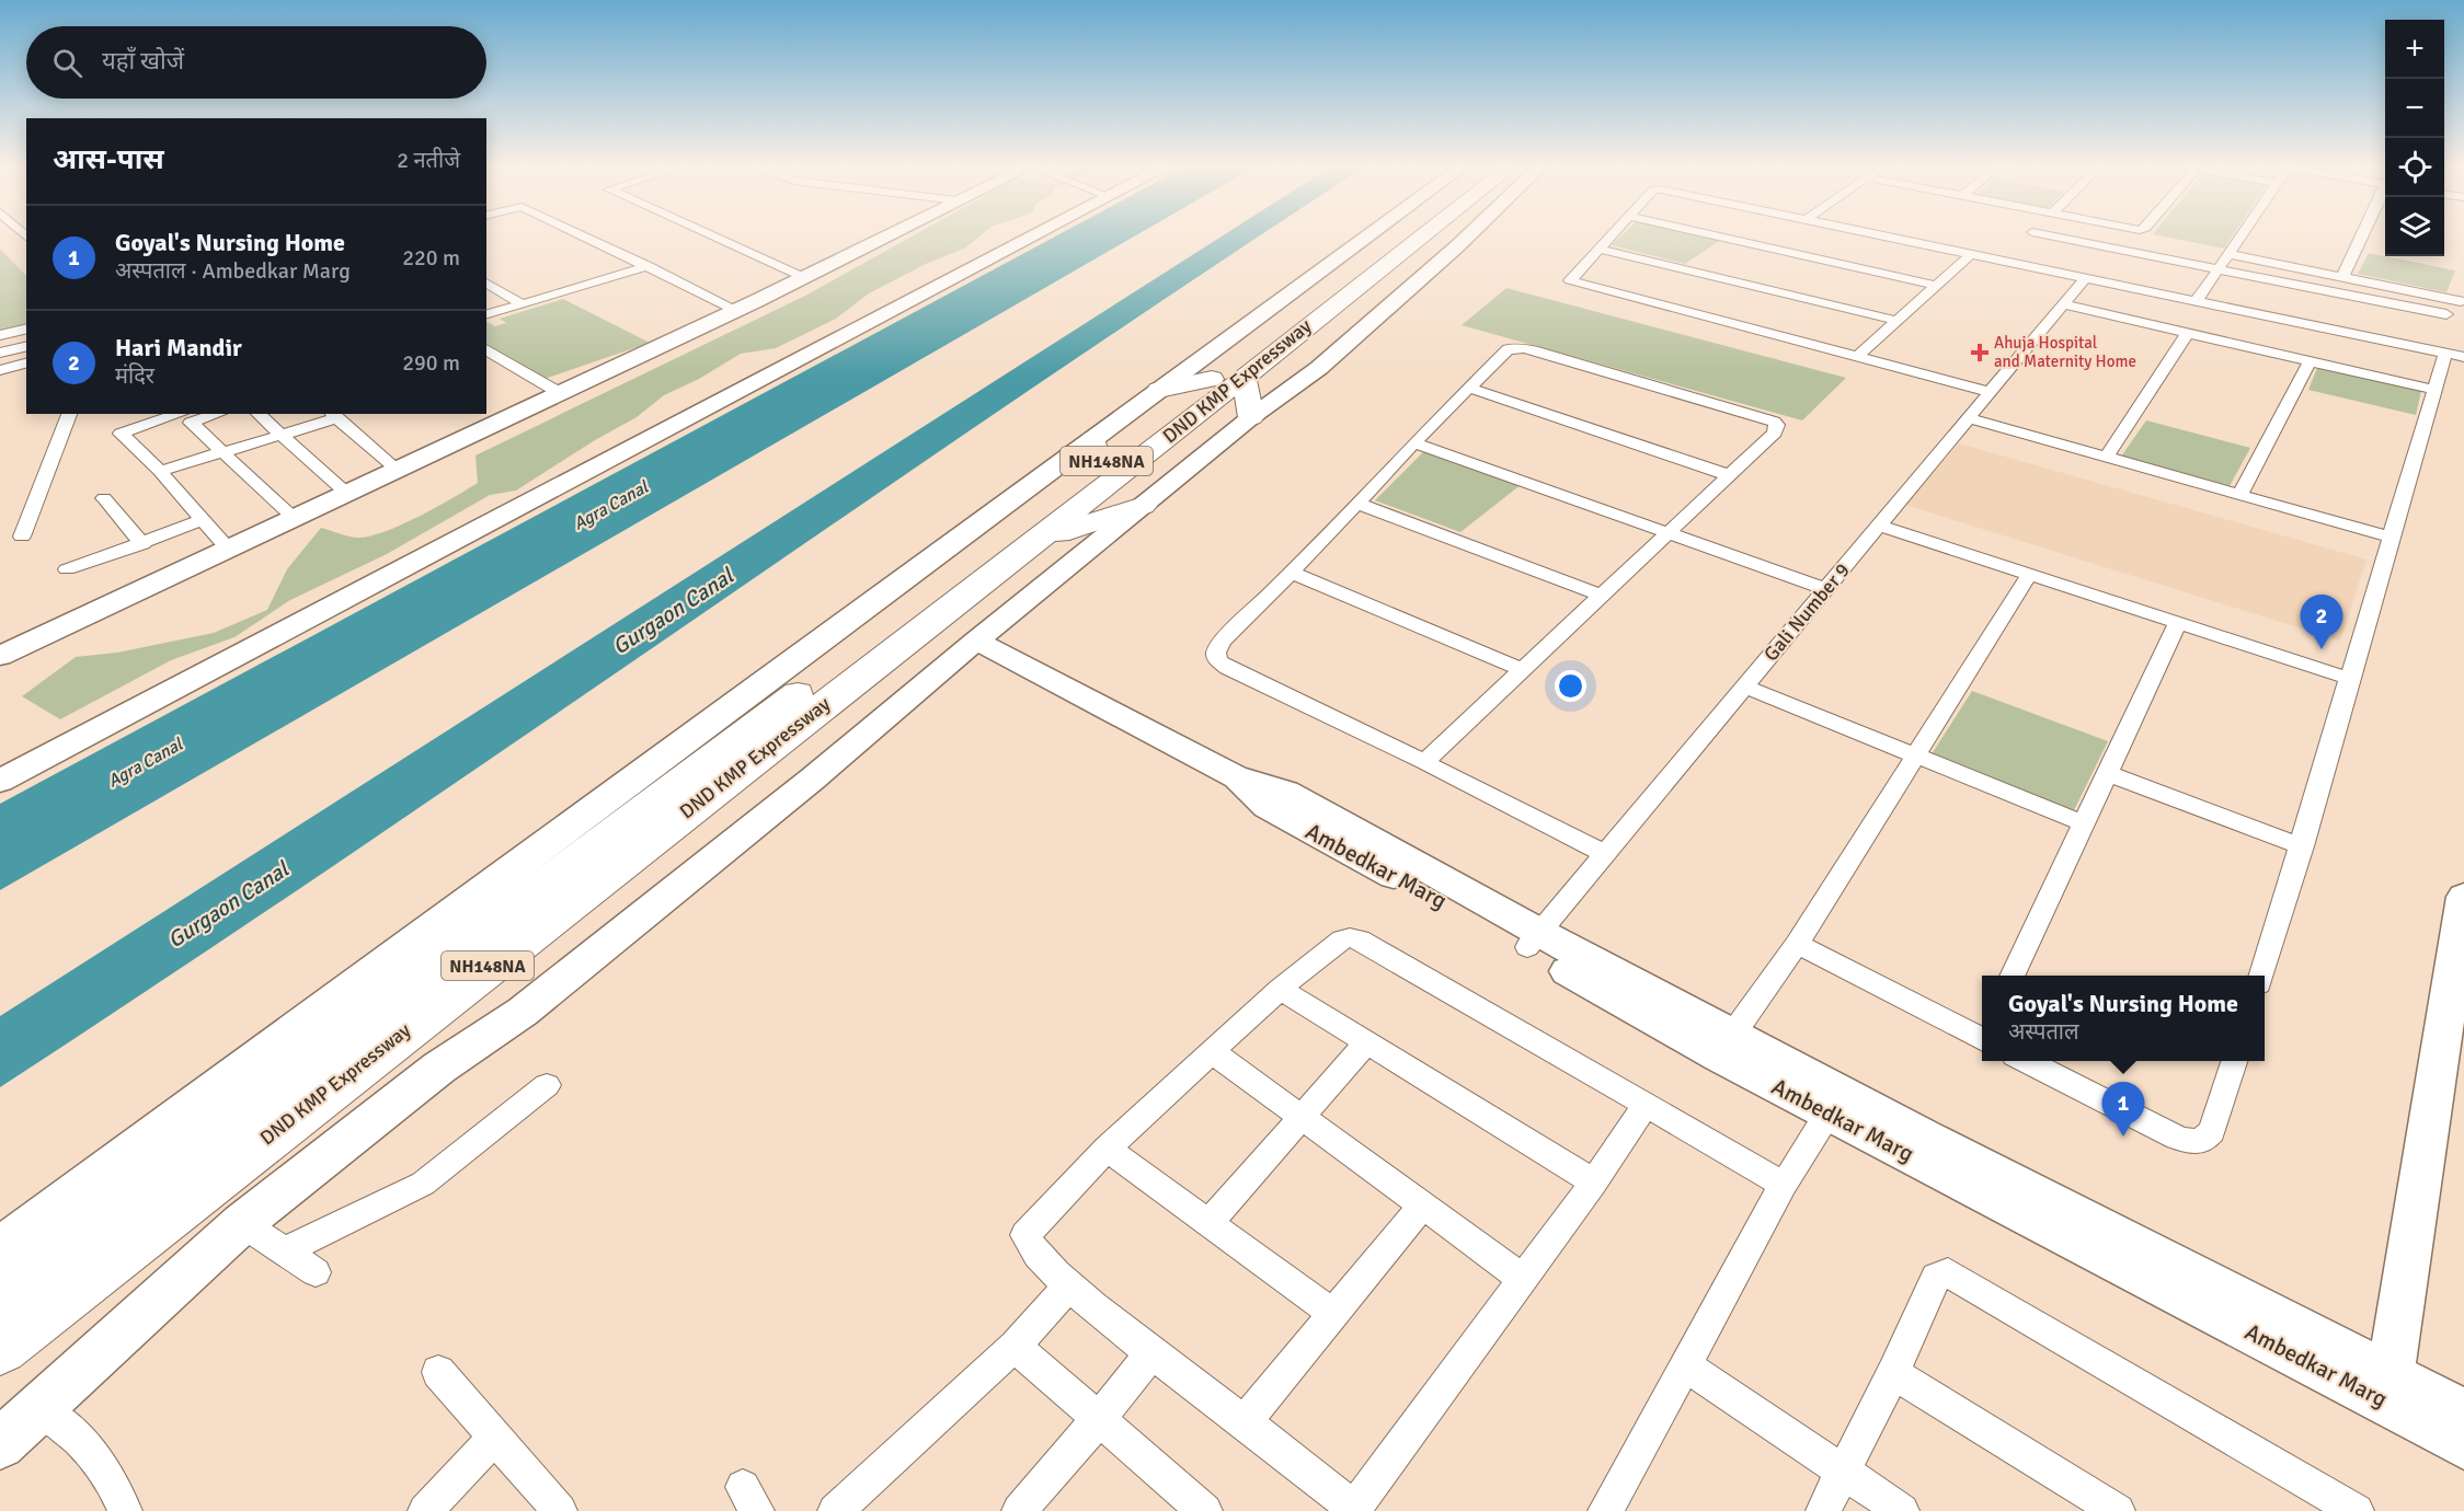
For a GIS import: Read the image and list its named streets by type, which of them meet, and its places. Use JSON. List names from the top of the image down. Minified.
{"streets":{"highway":["DND KMP Expressway","NH148NA"],"street":["Gali Number 9","Ambedkar Marg"]},"crossings":[["Gali Number 9","Ambedkar Marg"]],"water":["Agra Canal","Gurgaon Canal"],"places":{"health":["Ahuja Hospital and Maternity Home"]},"page":{"map_buttons":["+","−"],"search":"यहाँ खोजें","heading":["आस-पास","2 नतीजे"],"list":[{"mark":"1","name":"Goyal's Nursing Home","note":"अस्पताल · Ambedkar Marg","value":"220 m"},{"mark":"2","name":"Hari Mandir","note":"मंदिर","value":"290 m"}],"pins":["2","1"],"popup":["Goyal's Nursing Home","अस्पताल"]}}
